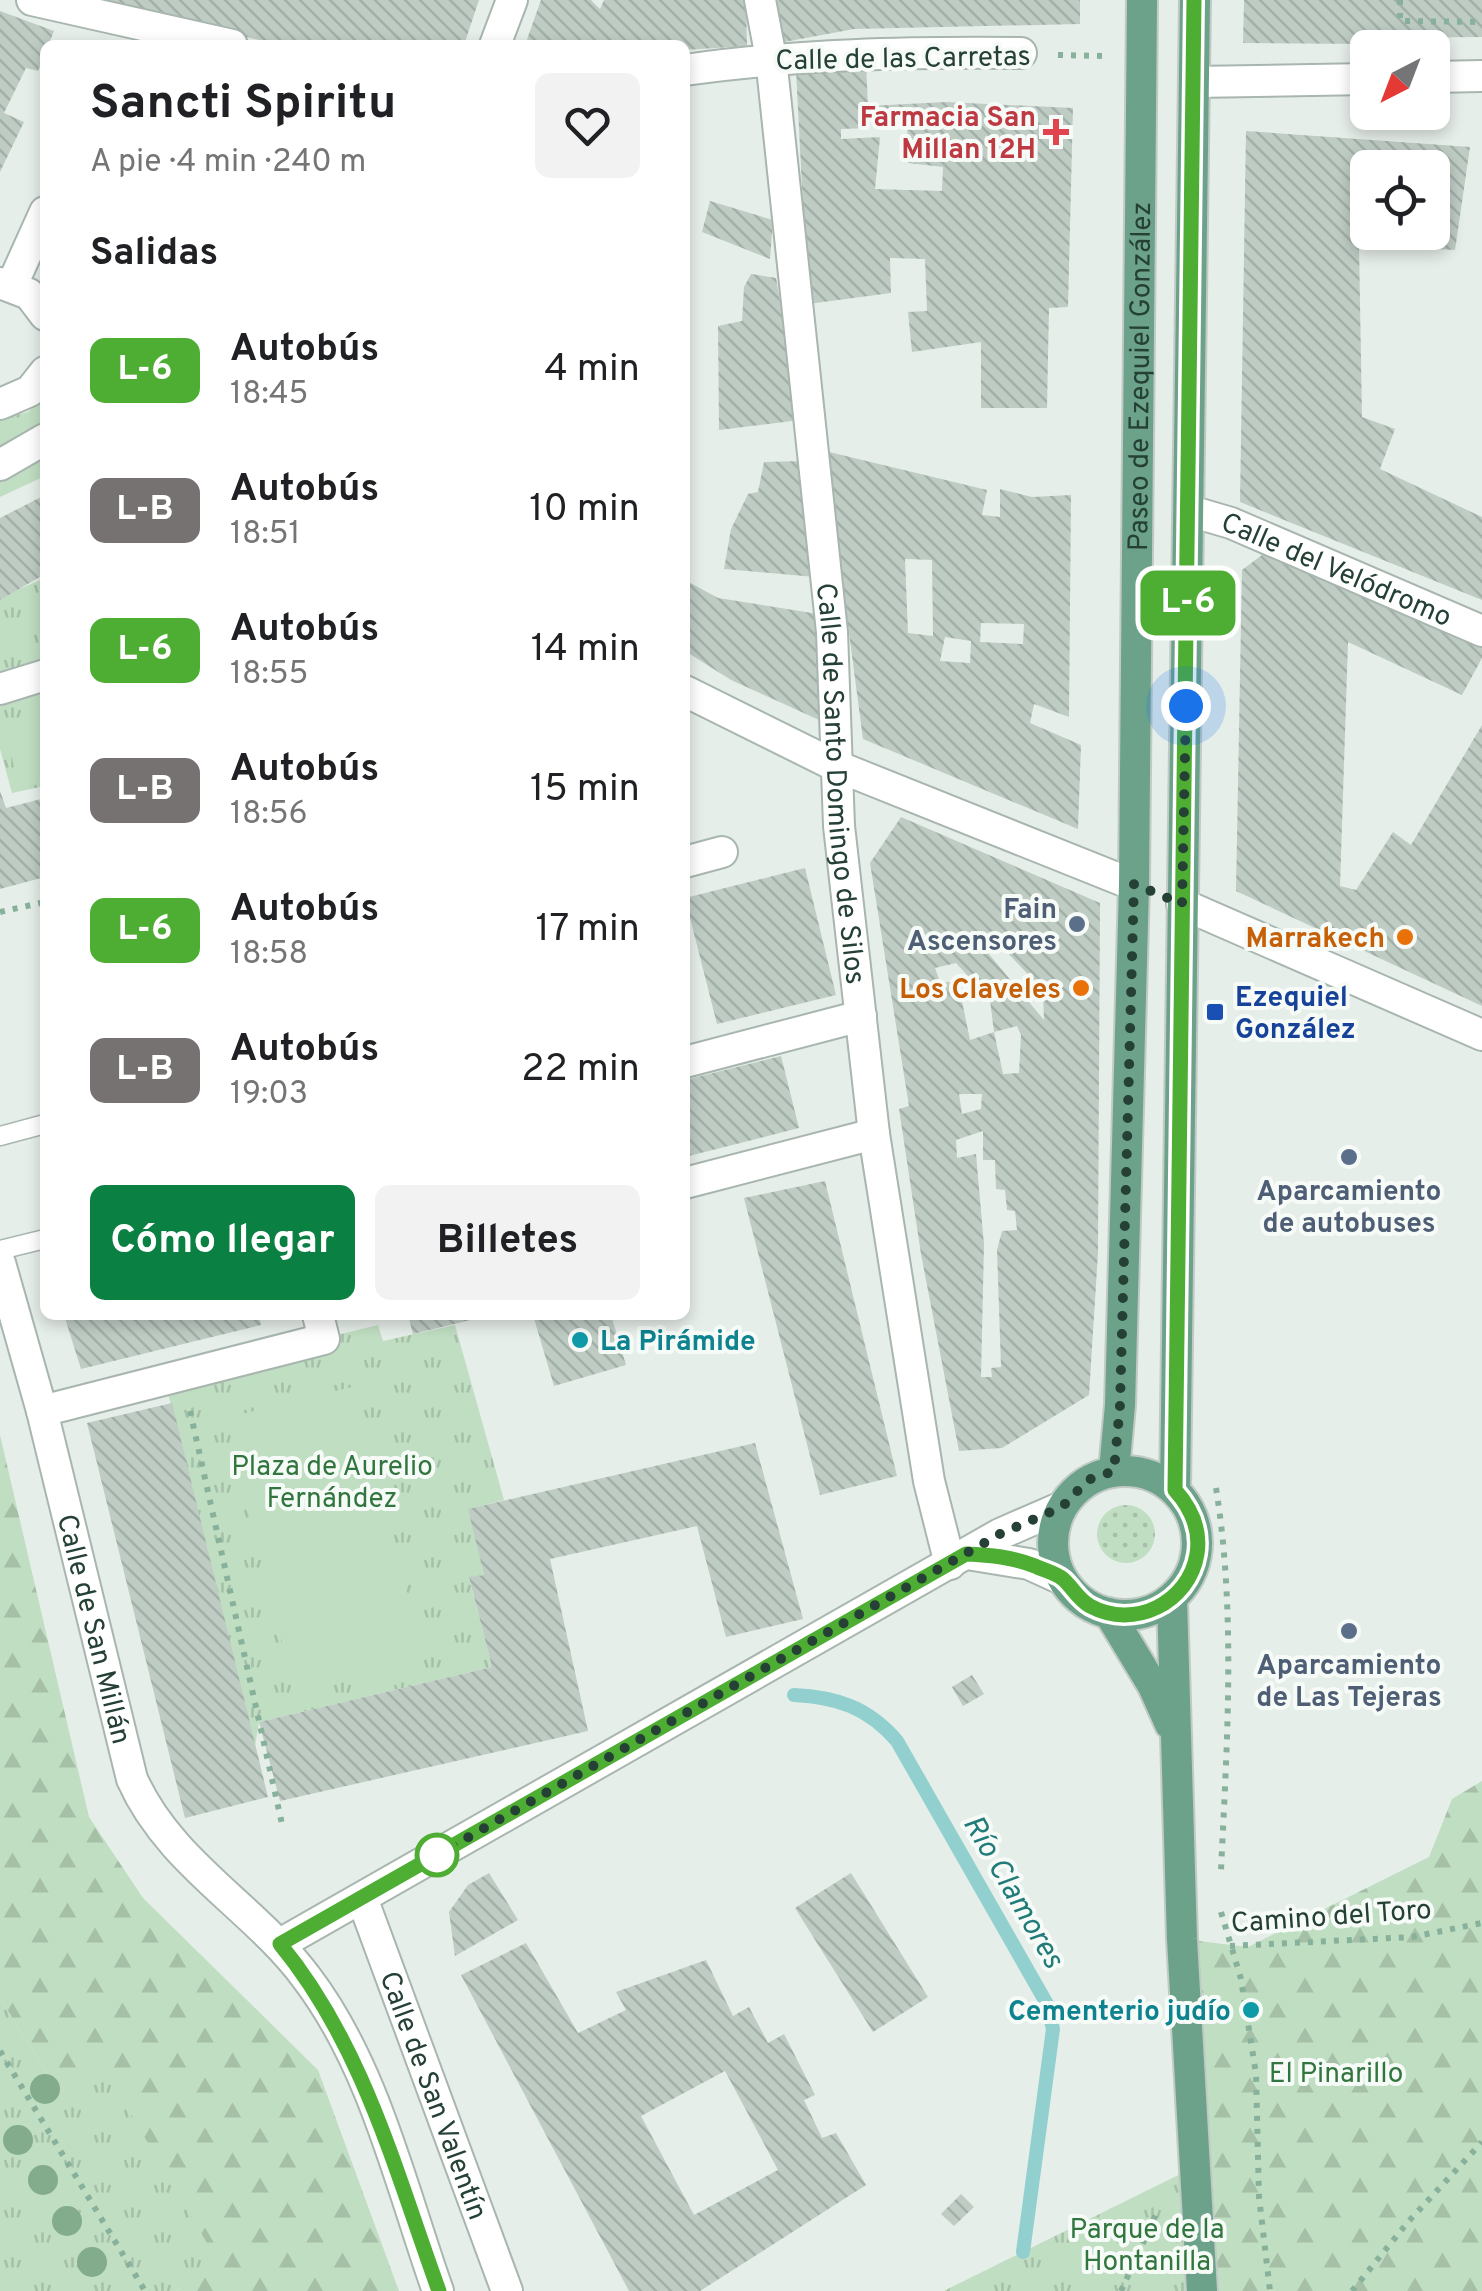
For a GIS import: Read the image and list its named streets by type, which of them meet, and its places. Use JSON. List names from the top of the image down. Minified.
{"streets":{"main road":["Paseo de Ezequiel González"],"street":["Calle de las Carretas","Calle del Velódromo","Calle de Santo Domingo de Silos","Calle de San Millán","Calle de San Valentín"],"path":["Camino del Toro"]},"crossings":[["Calle de las Carretas","Calle de Santo Domingo de Silos"],["Paseo de Ezequiel González","Calle del Velódromo"]],"water":["Río Clamores"],"parks":["Plaza de Aurelio Fernández","El Pinarillo","Parque de la Hontanilla"],"places":{"health":["Farmacia San Millan 12H"],"other":["Fain Ascensores","Marrakech","Los Claveles","Aparcamiento de autobuses","La Pirámide","Aparcamiento de Las Tejeras","Cementerio judío"],"transit":["Ezequiel González"]},"lines":["bus line L-6"],"north":"bottom left","page":{"on_map":"L-6","heading":[["Sancti Spiritu","A pie · 4 min · 240 m"],"Salidas"],"list":[{"mark":"L-6","name":"Autobús","note":"18:45","value":"4 min"},{"mark":"L-B","name":"Autobús","note":"18:51","value":"10 min"},{"mark":"L-6","name":"Autobús","note":"18:55","value":"14 min"},{"mark":"L-B","name":"Autobús","note":"18:56","value":"15 min"},{"mark":"L-6","name":"Autobús","note":"18:58","value":"17 min"},{"mark":"L-B","name":"Autobús","note":"19:03","value":"22 min"}],"buttons":["Cómo llegar","Billetes"]}}
